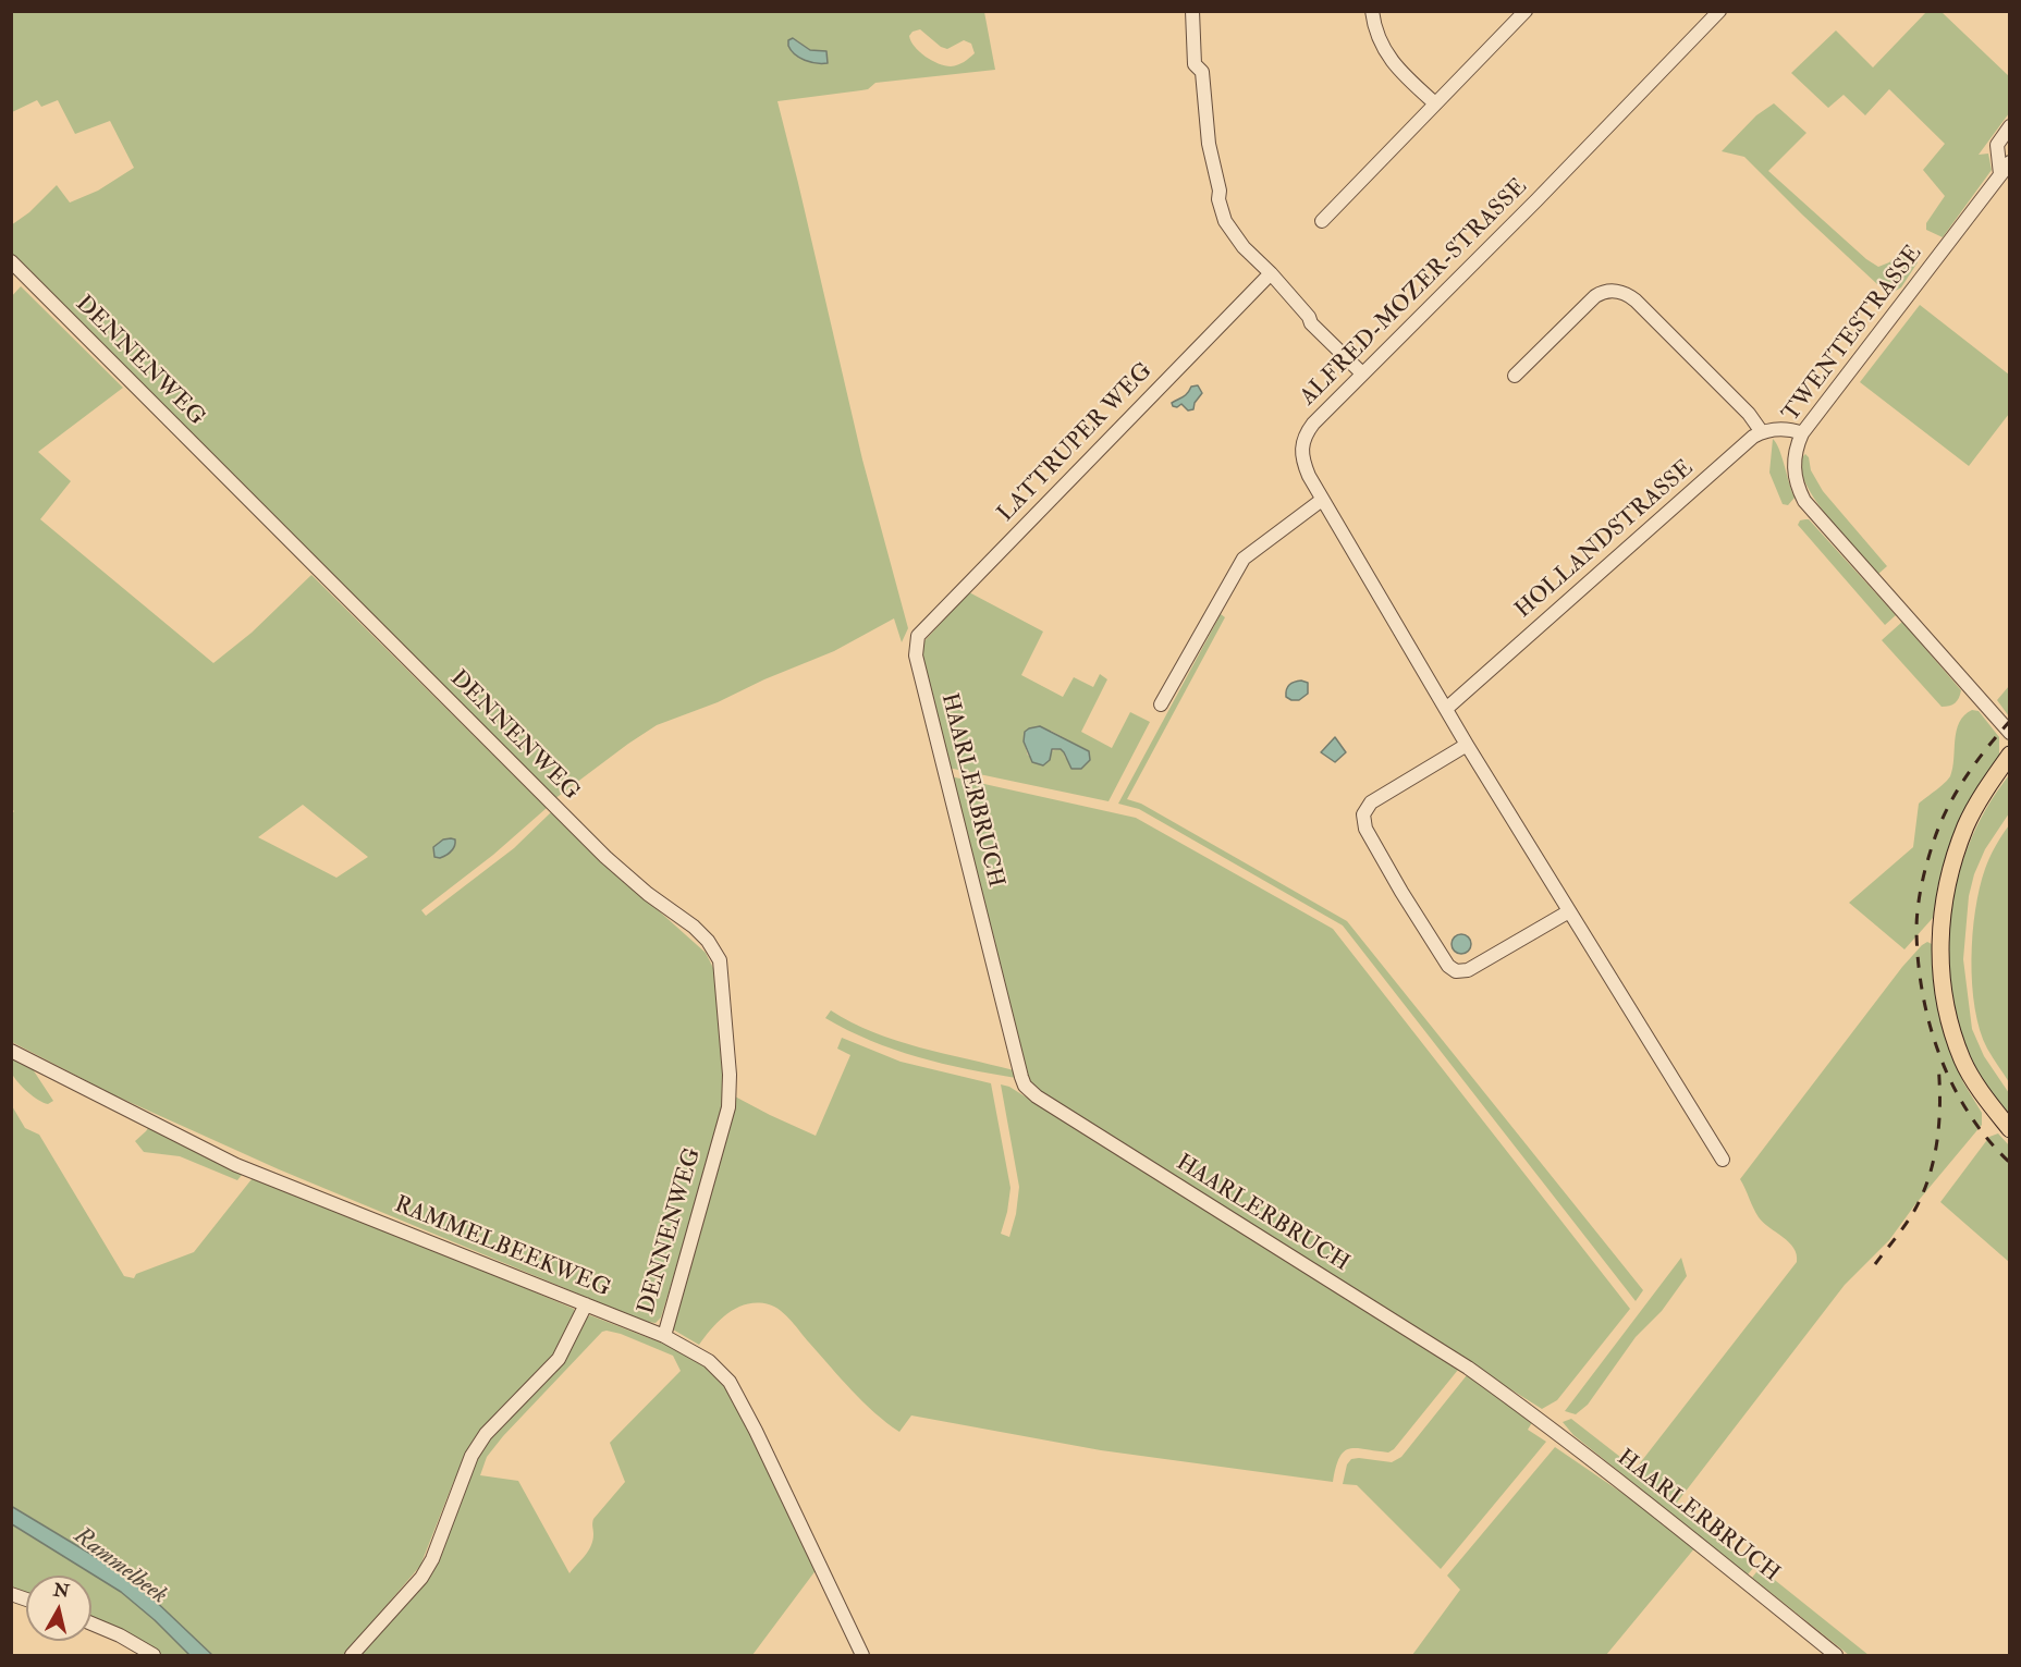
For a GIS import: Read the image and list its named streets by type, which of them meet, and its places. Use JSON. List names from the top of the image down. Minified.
{"streets":{"street":["ALFRED-MOZER-STRASSE","TWENTESTRASSE","DENNENWEG","LATTRUPER WEG","HOLLANDSTRASSE","HAARLERBRUCH","RAMMELBEEKWEG"]},"crossings":[["ALFRED-MOZER-STRASSE","HOLLANDSTRASSE"],["DENNENWEG","RAMMELBEEKWEG"],["LATTRUPER WEG","HAARLERBRUCH"]],"water":["Rammelbeek"],"north":"top"}
